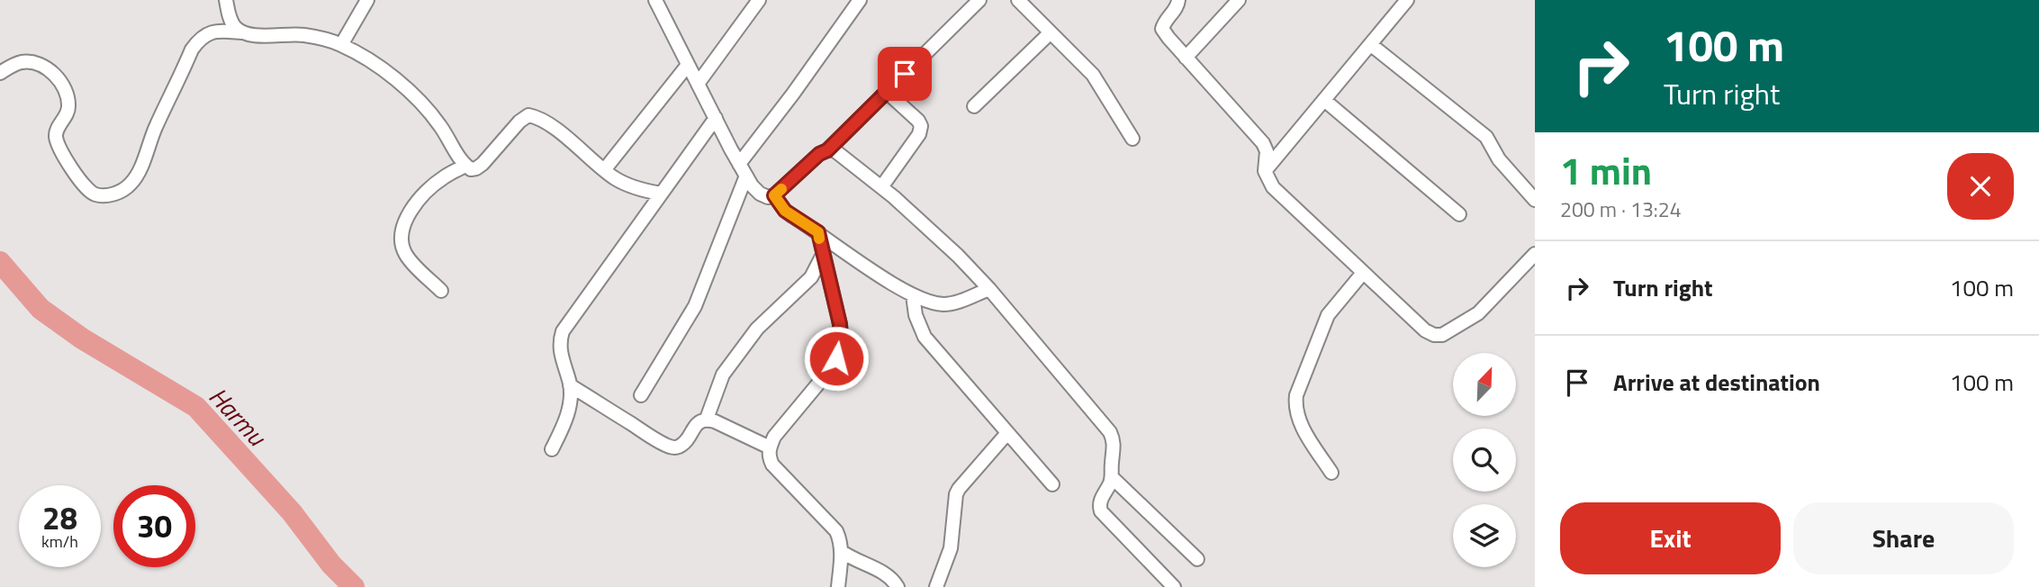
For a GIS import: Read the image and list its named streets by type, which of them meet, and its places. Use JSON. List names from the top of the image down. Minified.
{"water":["Harmu"],"north":"top right","page":{"turn":["100 m","Turn right"],"heading":["1 min","200 m · 13:24"],"list":[{"name":"Turn right","value":"100 m"},{"name":"Arrive at destination","value":"100 m"}],"speed":"28 km/h","limit":"30","buttons":["Exit","Share"]}}
